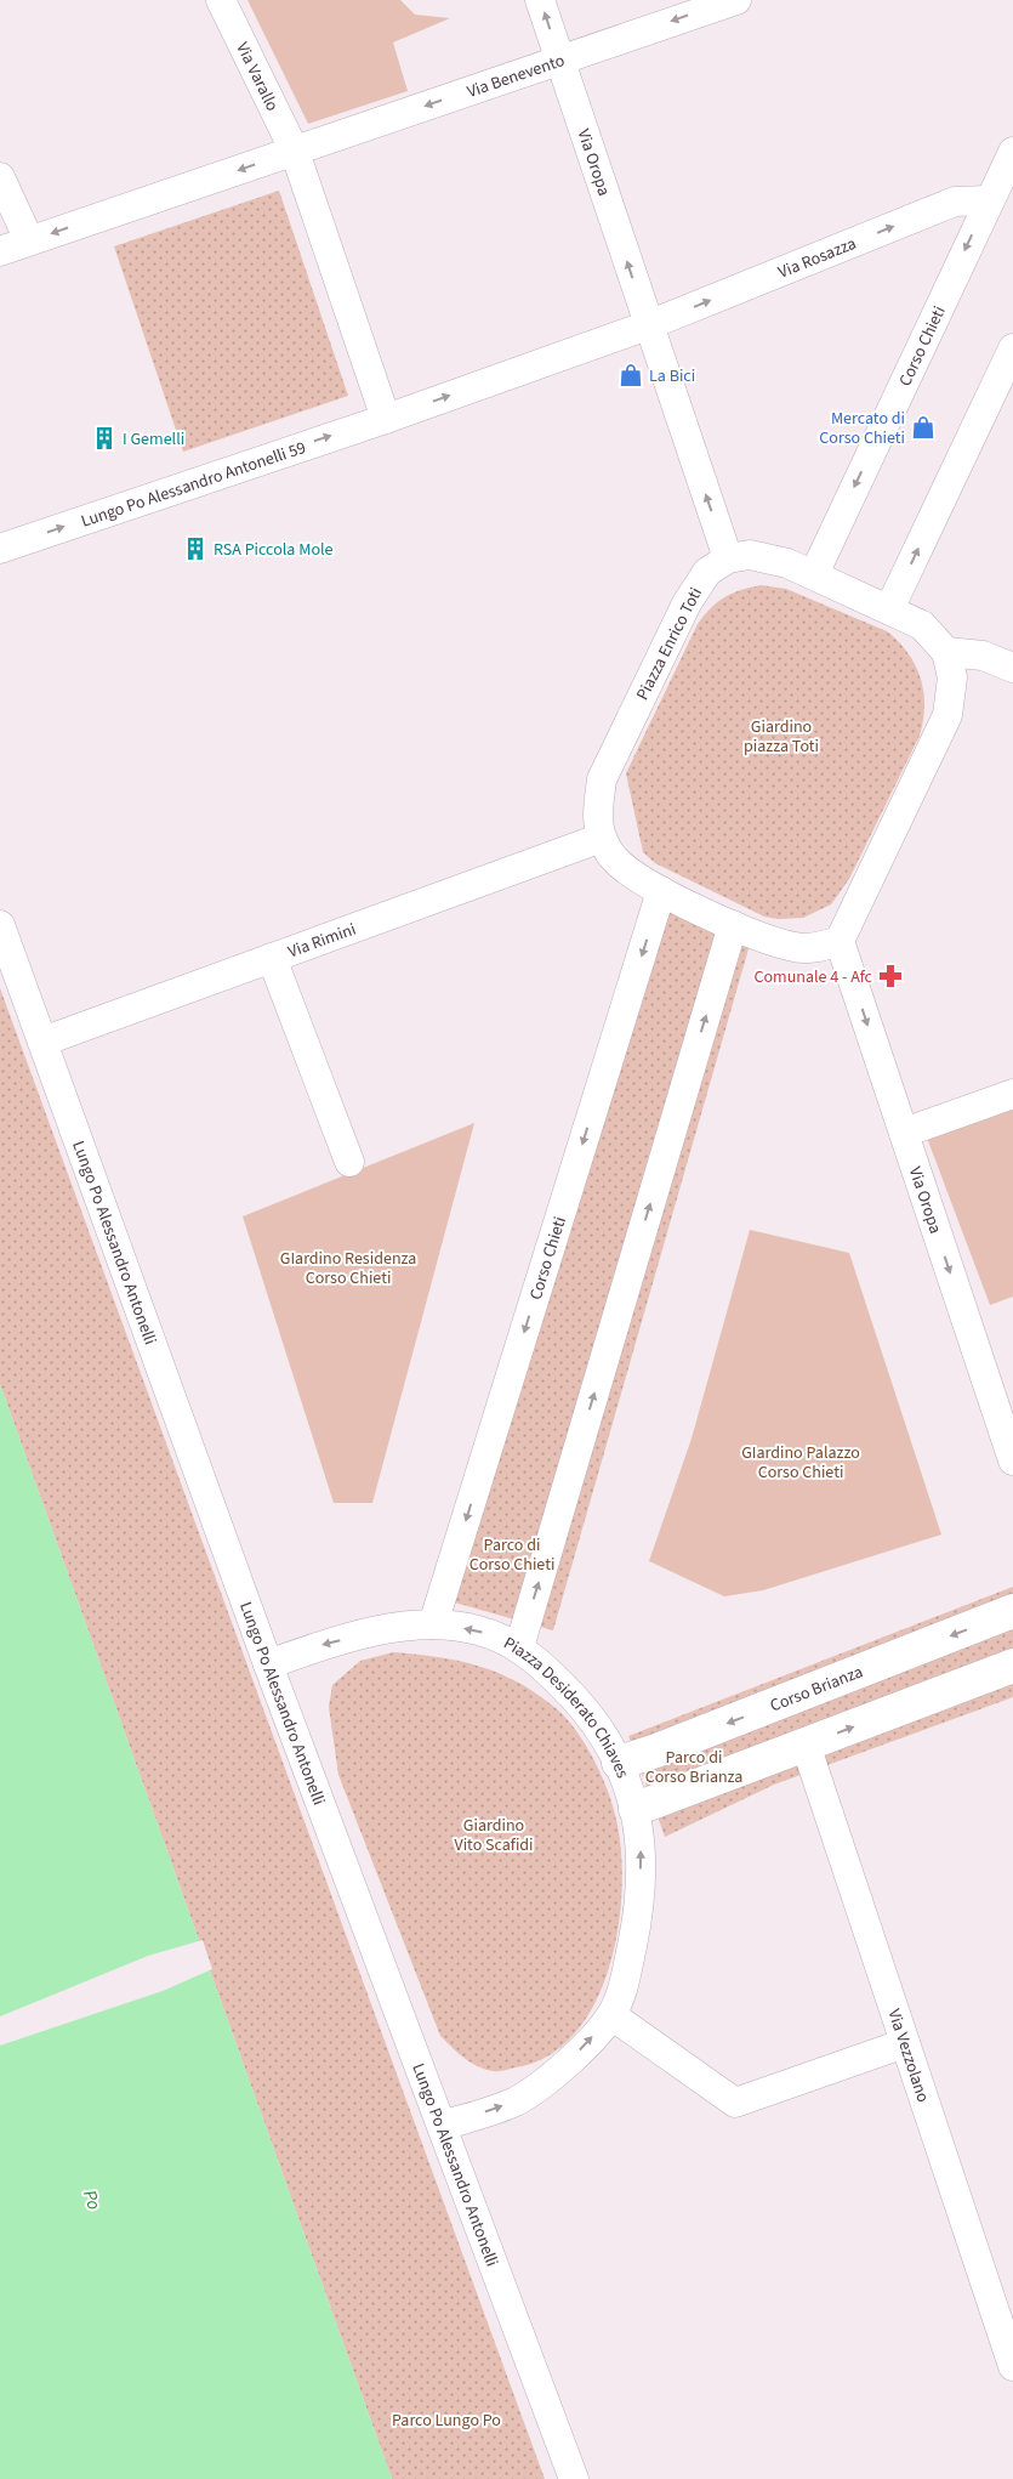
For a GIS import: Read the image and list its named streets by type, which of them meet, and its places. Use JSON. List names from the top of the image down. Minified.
{"streets":{"street":["Via Benevento","Via Varallo","Via Oropa","Via Rosazza","Corso Chieti","Lungo Po Alessandro Antonelli 59","Piazza Enrico Toti","Via Rimini","Lungo Po Alessandro Antonelli","Corso Brianza","Piazza Desiderato Chiaves","Via Vezzolano"]},"crossings":[["Via Benevento","Via Varallo"],["Via Benevento","Via Oropa"],["Via Oropa","Via Rosazza"],["Via Oropa","Piazza Enrico Toti"],["Via Rosazza","Corso Chieti"],["Corso Chieti","Piazza Enrico Toti"],["Corso Chieti","Piazza Desiderato Chiaves"],["Piazza Enrico Toti","Via Rimini"],["Via Rimini","Lungo Po Alessandro Antonelli"],["Lungo Po Alessandro Antonelli","Piazza Desiderato Chiaves"],["Corso Brianza","Piazza Desiderato Chiaves"]],"one_way":["Via Benevento","Via Rosazza","Lungo Po Alessandro Antonelli 59"],"water":["Po"],"parks":["Giardino piazza Toti","GIardino Residenza Corso Chieti","GIardino Palazzo Corso Chieti","Parco di Corso Chieti","Parco di Corso Brianza","Giardino Vito Scafidi","Parco Lungo Po"],"places":{"shop":["La Bici","Mercato di Corso Chieti"],"building":["I Gemelli","RSA Piccola Mole"],"pharmacy":["Comunale 4 - Afc"]}}
